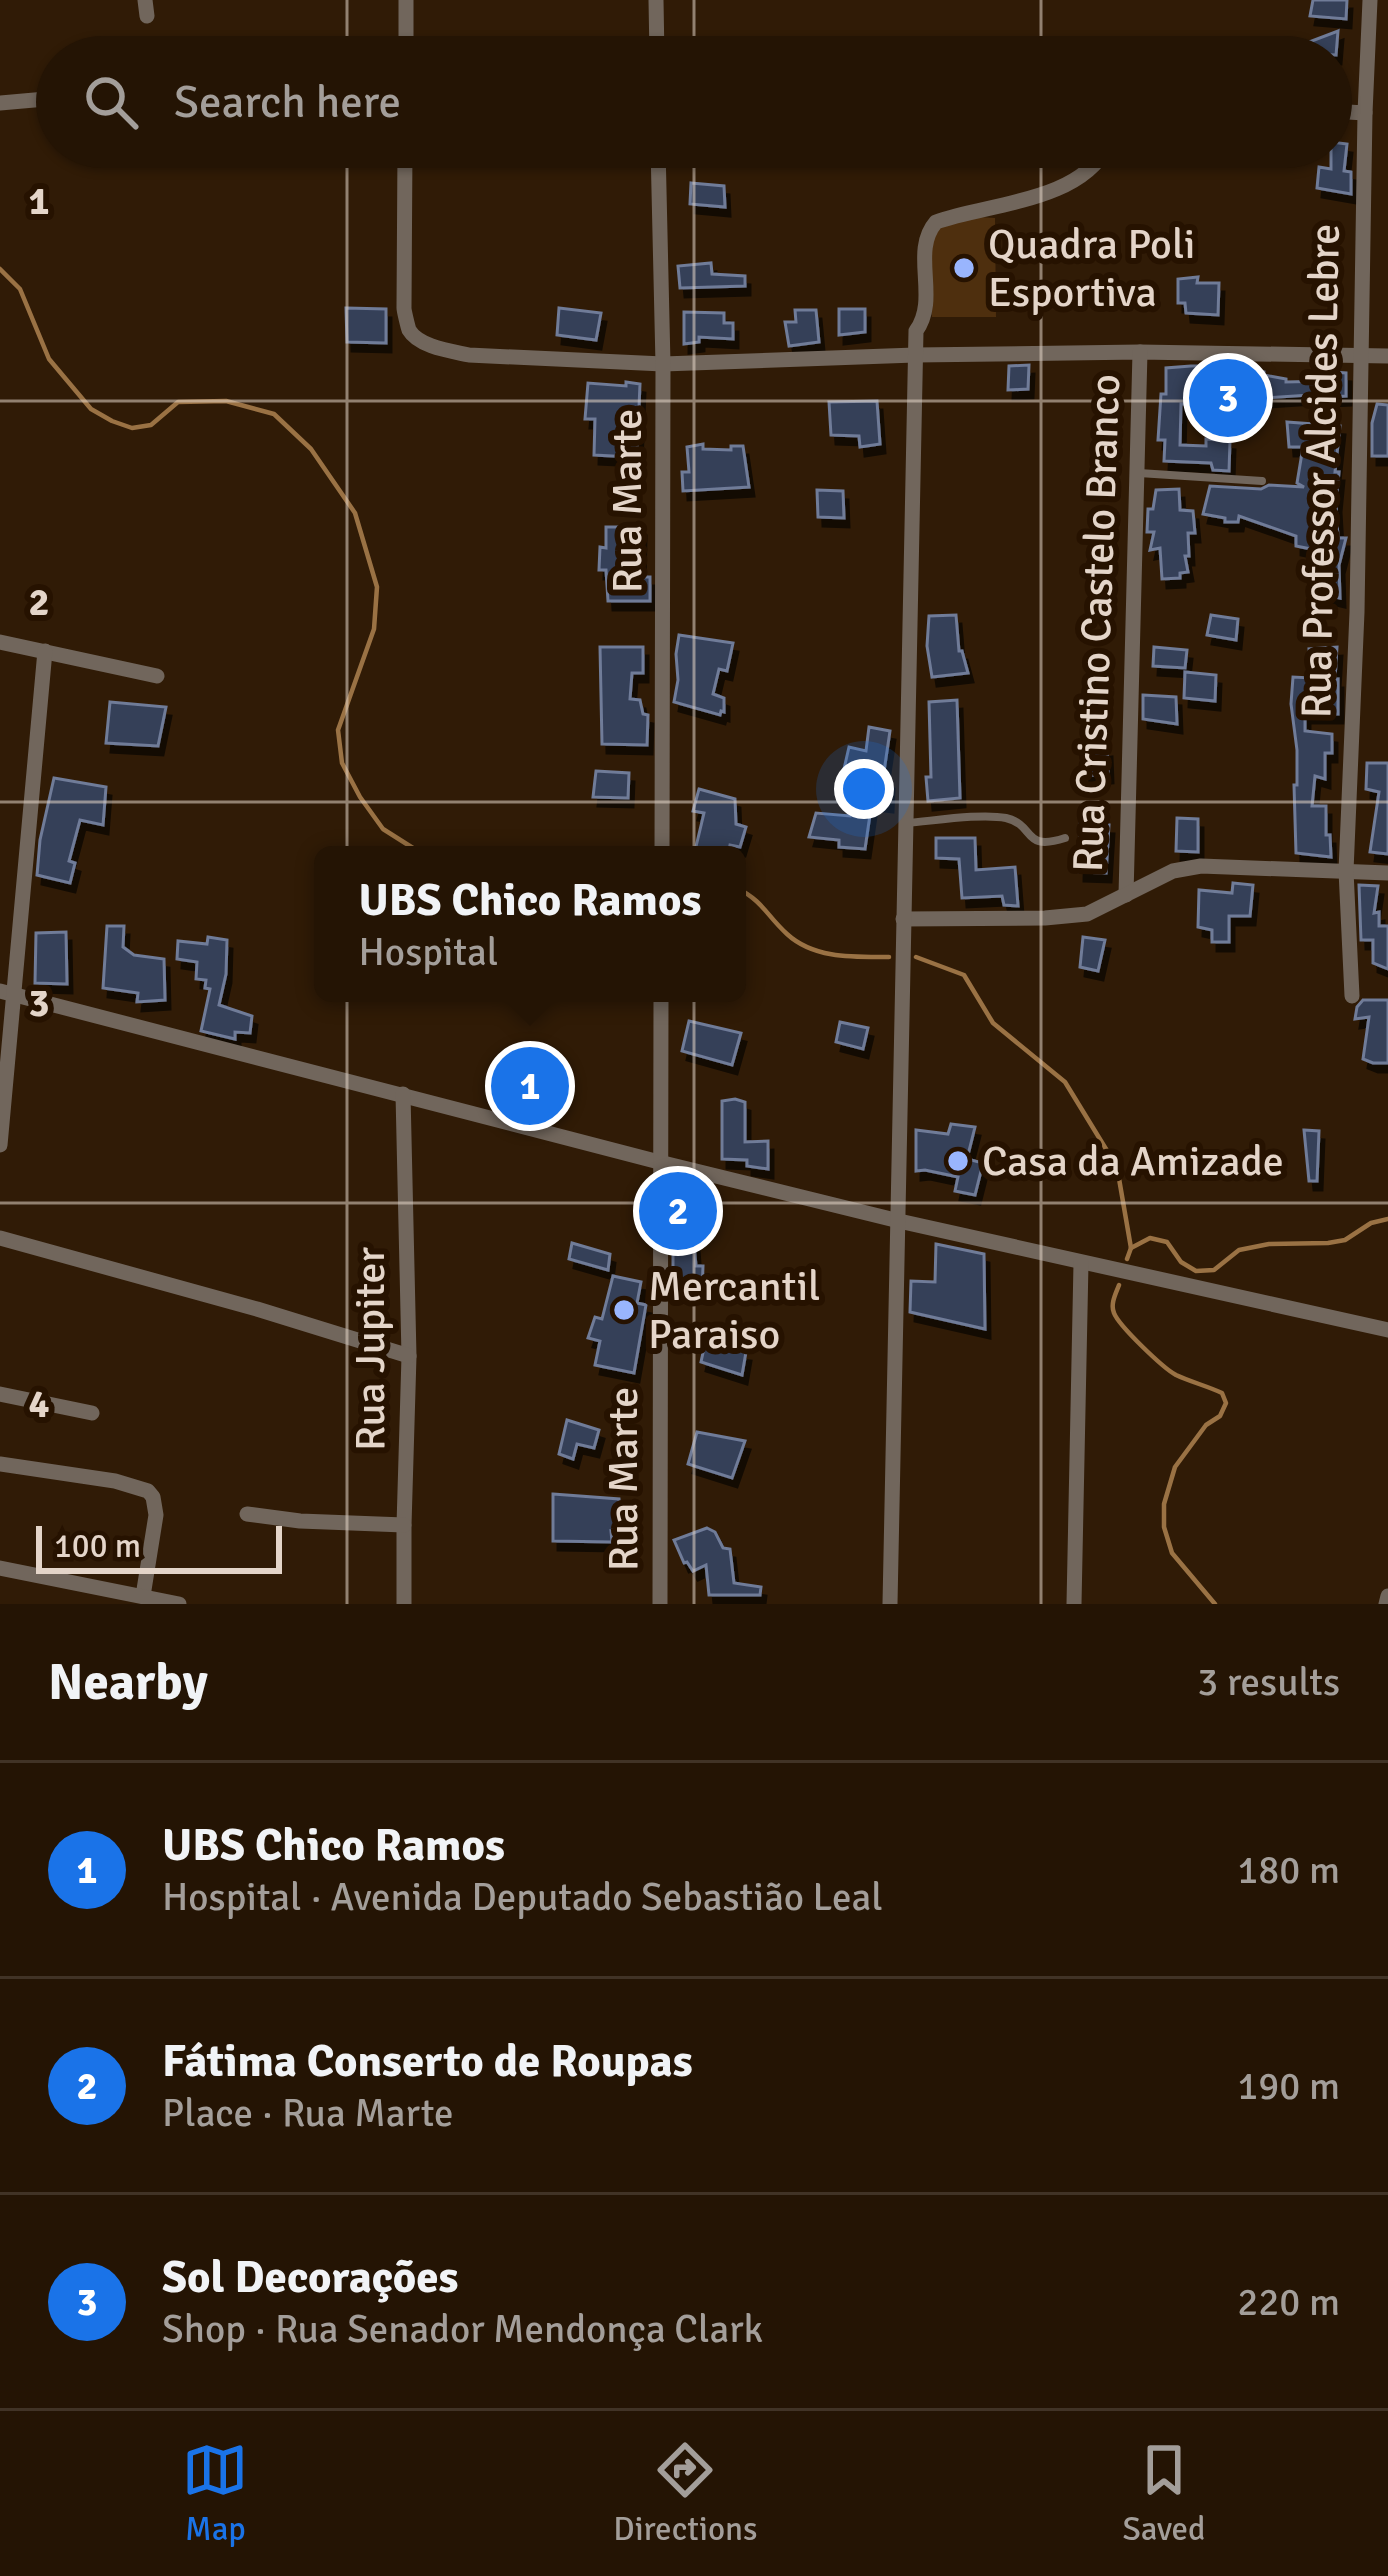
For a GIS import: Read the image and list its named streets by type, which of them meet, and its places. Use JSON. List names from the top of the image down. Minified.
{"streets":{"street":["Rua Professor Alcides Lebre","Rua Marte","Rua Cristino Castelo Branco","Rua Jupiter"]},"places":["Quadra Poli Esportiva","Casa da Amizade","Mercantil Paraiso"],"scale_bar":"100 m","page":{"search":"Search here","pins":["3","1","2"],"popup":["UBS Chico Ramos","Hospital"],"scale":"100 m","heading":["Nearby","3 results"],"list":[{"mark":"1","name":"UBS Chico Ramos","note":"Hospital · Avenida Deputado Sebastião Leal","value":"180 m"},{"mark":"2","name":"Fátima Conserto de Roupas","note":"Place · Rua Marte","value":"190 m"},{"mark":"3","name":"Sol Decorações","note":"Shop · Rua Senador Mendonça Clark","value":"220 m"}],"nav":["Map","Directions","Saved"]},"grid":{"rows":["1","2","3","4"]}}
